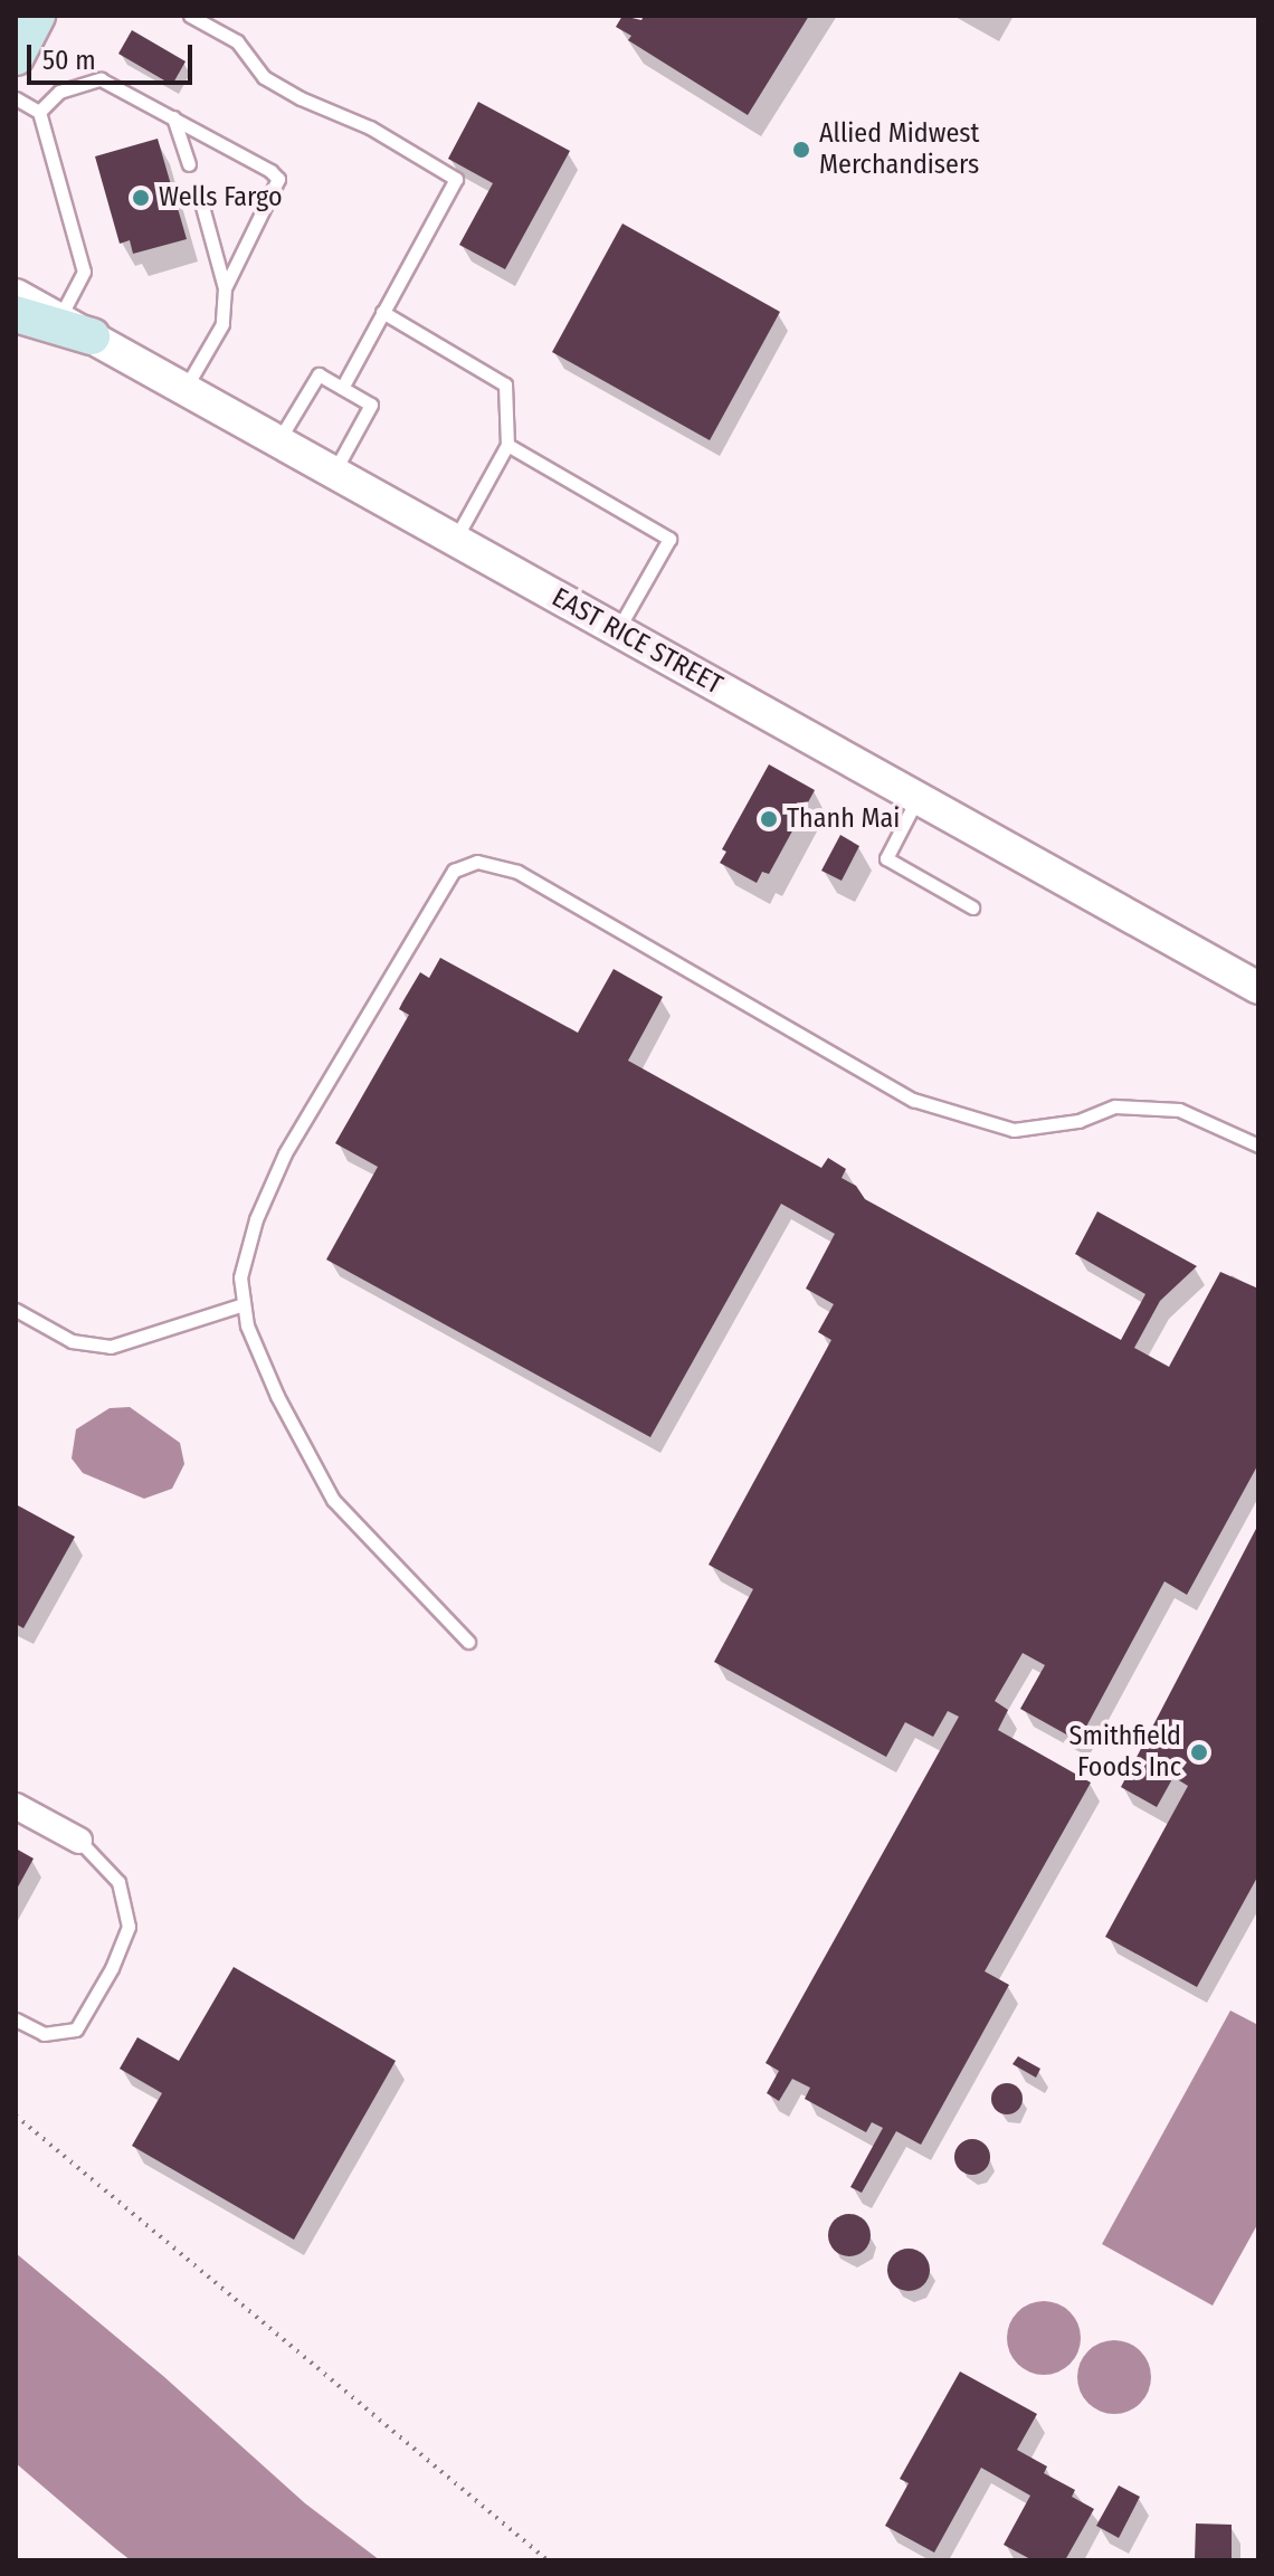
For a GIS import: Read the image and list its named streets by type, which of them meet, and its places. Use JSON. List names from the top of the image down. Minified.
{"streets":{"street":["EAST RICE STREET"]},"places":["Allied Midwest Merchandisers","Wells Fargo","Thanh Mai","Smithfield Foods Inc"],"scale_bar":"50 m"}
